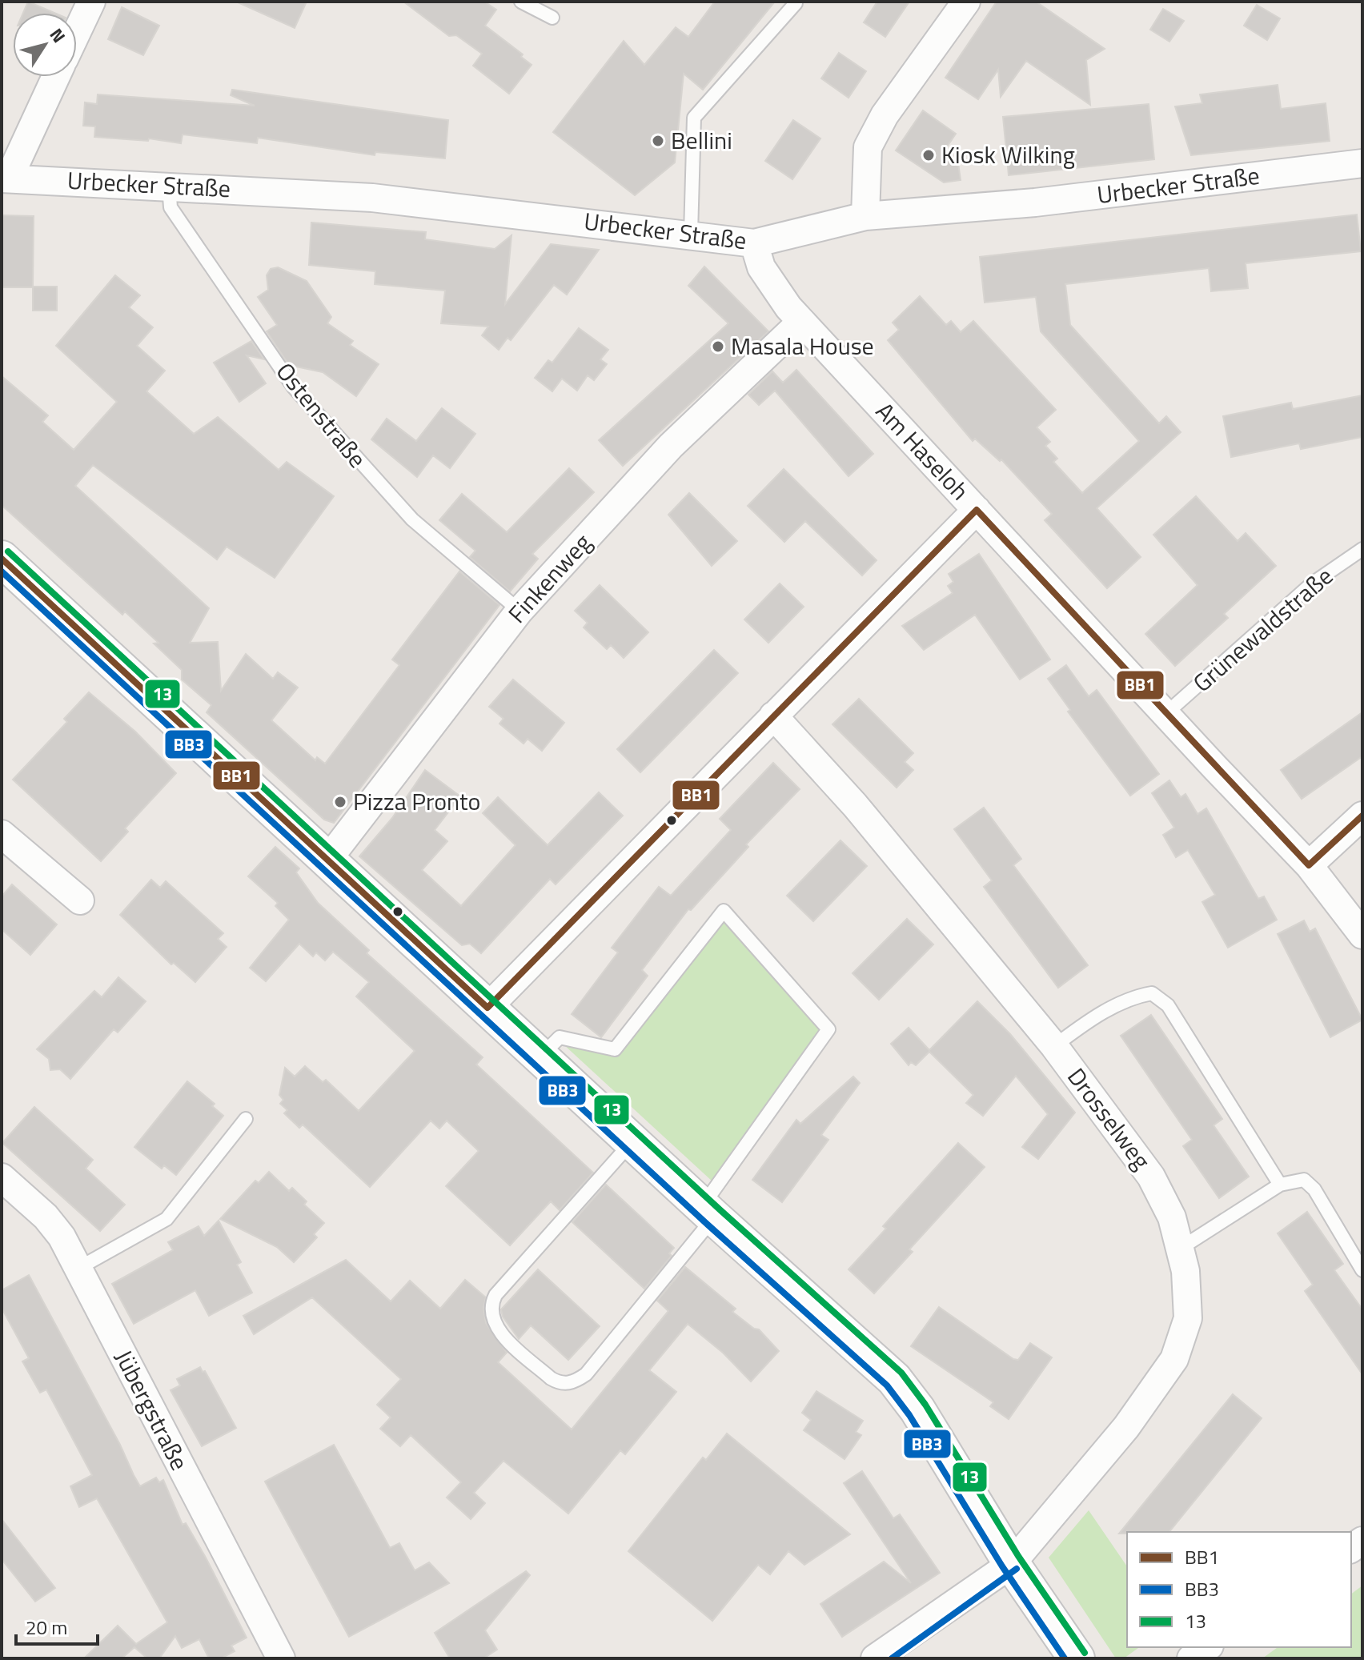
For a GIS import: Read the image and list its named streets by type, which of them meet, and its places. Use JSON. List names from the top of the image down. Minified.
{"streets":{"street":["Urbecker Straße","Am Haseloh","Finkenweg","Drosselweg","Jübergstraße"],"lane":["Ostenstraße","Grünewaldstraße"]},"crossings":[["Urbecker Straße","Ostenstraße"],["Urbecker Straße","Am Haseloh"],["Ostenstraße","Finkenweg"],["Am Haseloh","Finkenweg"],["Am Haseloh","Grünewaldstraße"]],"places":["Bellini","Kiosk Wilking","Masala House","Pizza Pronto"],"lines":["transit line BB1","transit line 13","transit line BB3"],"legend":["BB1","BB3","13"],"scale_bar":"20 m","north":"top right"}
